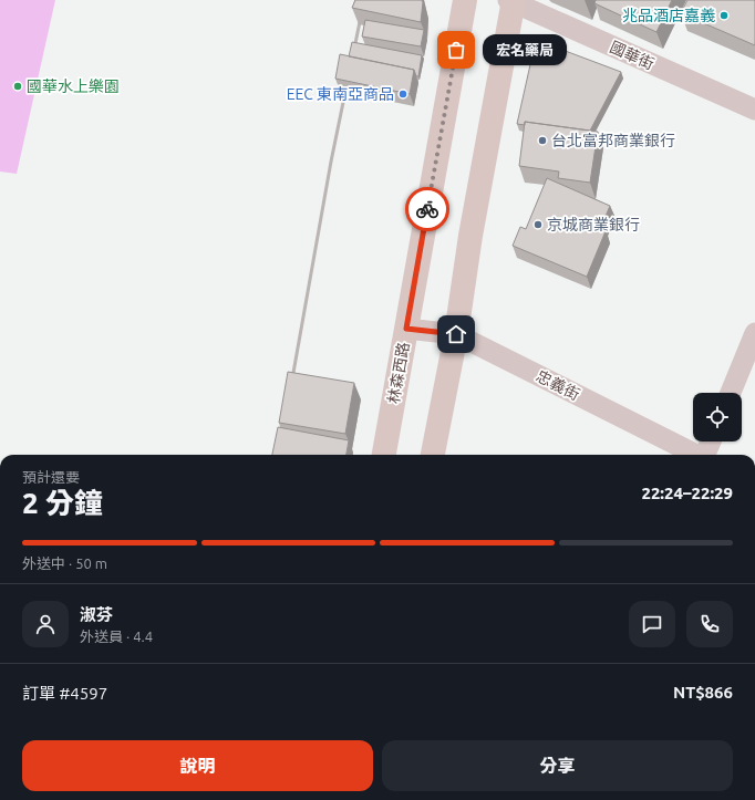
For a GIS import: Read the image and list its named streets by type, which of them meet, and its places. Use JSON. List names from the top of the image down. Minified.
{"streets":{"main road":["林森西路"],"street":["國華街","忠義街"]},"crossings":[["林森西路","忠義街"]],"places":["兆品酒店嘉義","宏名藥局","國華水上樂園","EEC 東南亞商品","台北富邦商業銀行","京城商業銀行"],"page":{"bubble":"宏名藥局","heading":["2 分鐘","預計還要","22:24–22:29"],"panel":["淑芬","外送員 · 4.4","訂單 #4597","NT$866"],"bar":"外送中 · 50 m","buttons":["說明","分享"]}}
